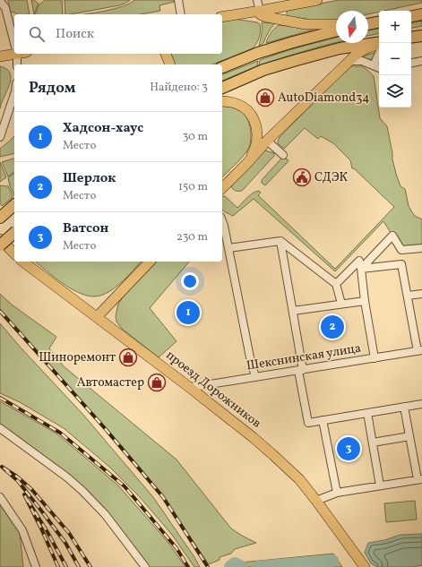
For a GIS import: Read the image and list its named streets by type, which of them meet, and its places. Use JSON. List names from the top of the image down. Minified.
{"streets":{"main road":["проезд Дорожников"],"street":["Шекснинская улица"]},"crossings":[["Шекснинская улица","проезд Дорожников"]],"places":{"shop":["AutoDiamond34","Шиноремонт","Автомастер"],"public building":["СДЭК"]},"north":"bottom","page":{"map_buttons":["+","−"],"search":"Поиск","heading":["Рядом","Найдено: 3"],"list":[{"mark":"1","name":"Хадсон-хаус","note":"Место","value":"30 m"},{"mark":"2","name":"Шерлок","note":"Место","value":"150 m"},{"mark":"3","name":"Ватсон","note":"Место","value":"230 m"}],"pins":["1","2","3"]}}
